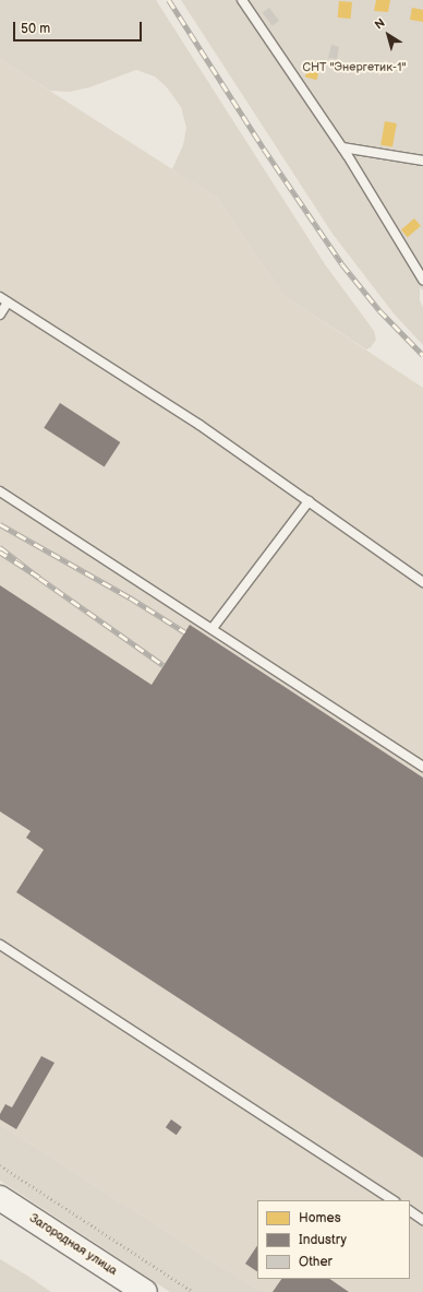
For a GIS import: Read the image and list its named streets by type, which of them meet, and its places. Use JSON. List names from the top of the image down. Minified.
{"streets":{"street":["Загородная улица"]},"parks":["СНТ \"Энергетик-1\""],"legend":["Homes","Industry","Other"],"scale_bar":"50 m","north":"top left"}
